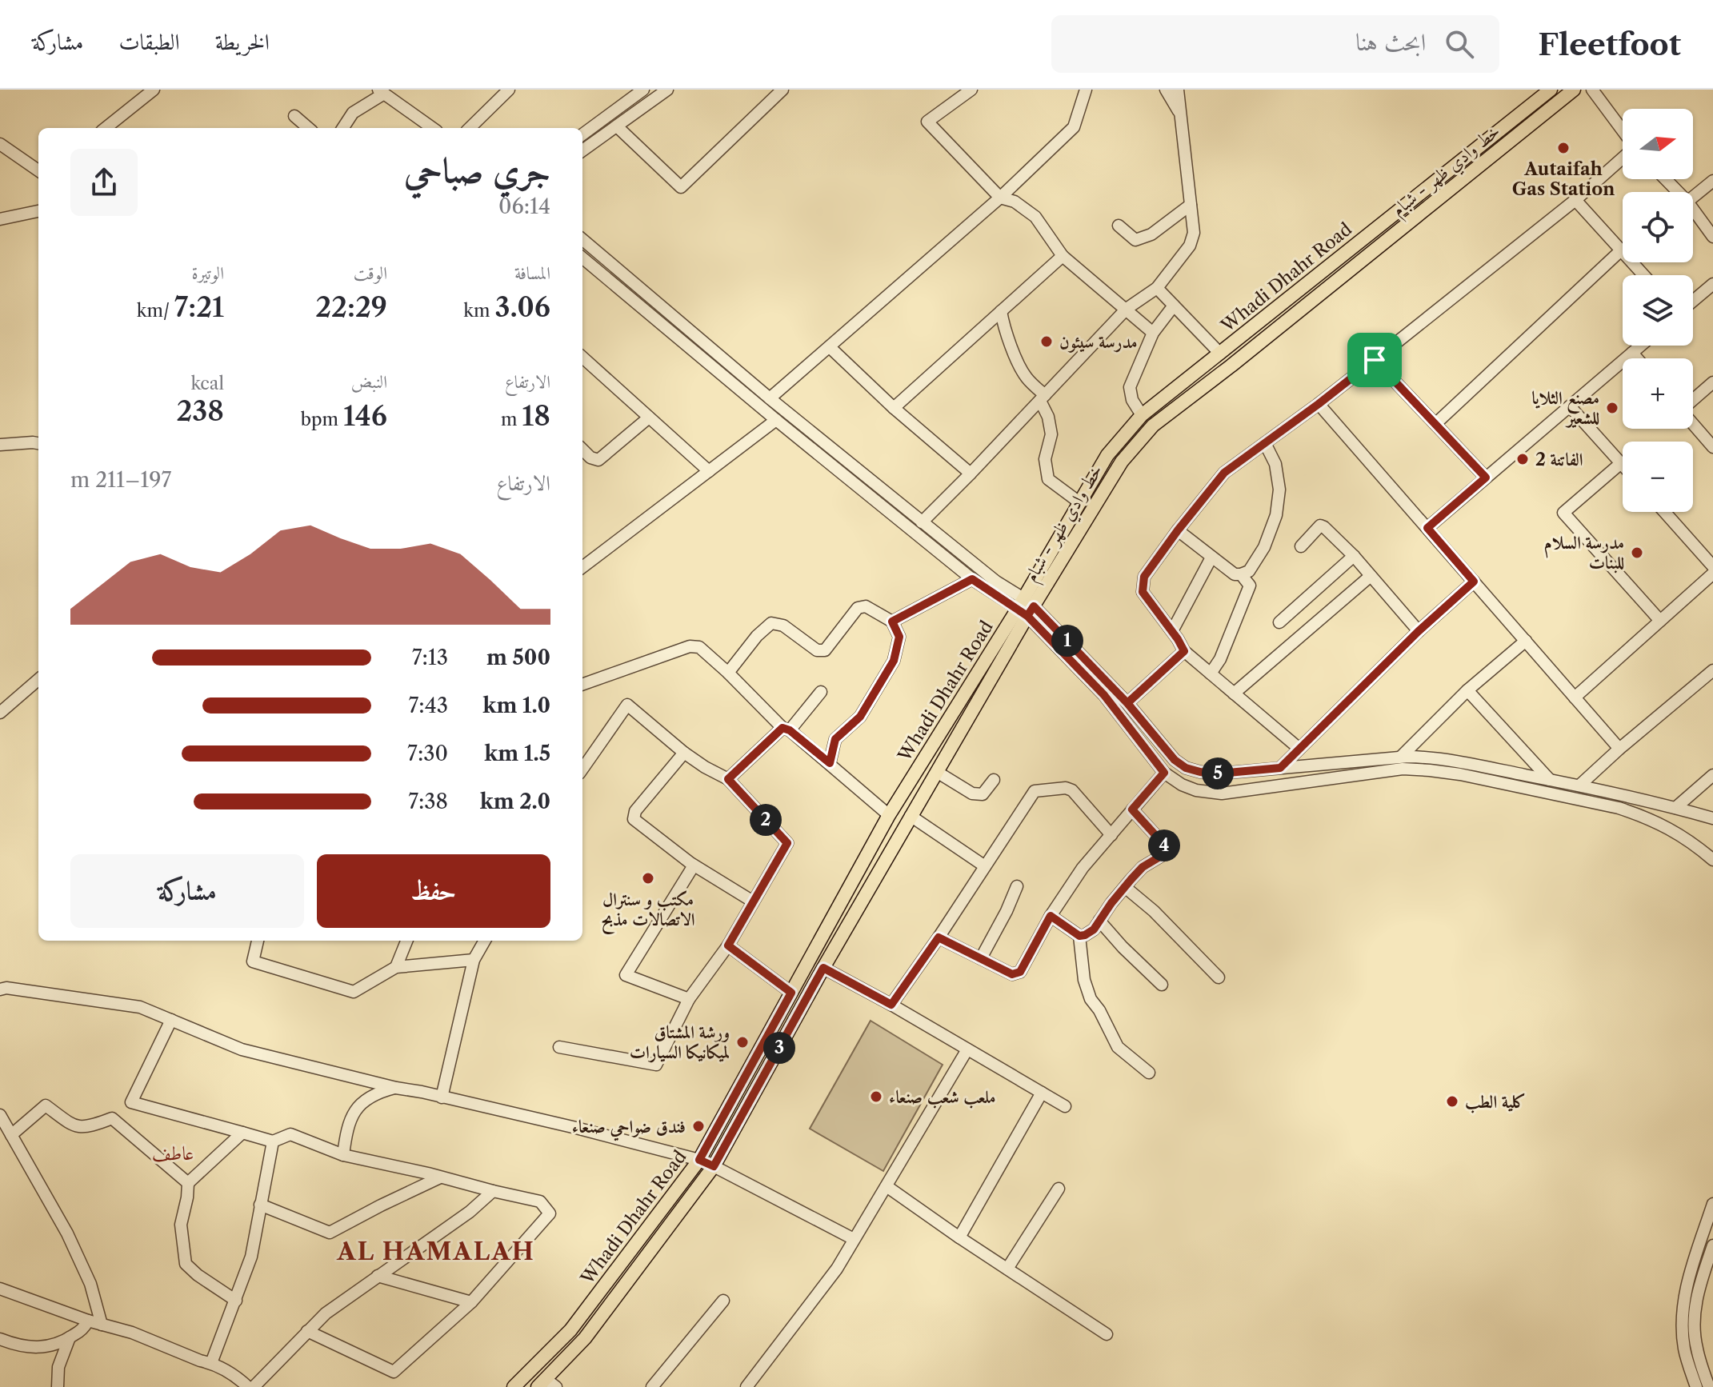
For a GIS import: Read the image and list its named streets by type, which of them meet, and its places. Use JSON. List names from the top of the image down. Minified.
{"streets":{"main road":["خط وادي ظهر - شبام","Whadi Dhahr Road"]},"crossings":[["خط وادي ظهر - شبام","Whadi Dhahr Road"]],"districts":["عاطف","AL HAMALAH"],"places":["Autaifah Gas Station","مدرسة سيئون","مصنع الثلايا للشعير","الفاتنة 2","مدرسة السلام للبنات","مكتب و سنترال الاتصالات مذبح","ورشة المشتاق لميكانيكا السيارات","ملعب شعب صنعاء","كلية الطب","فندق ضواحي صنعاء"],"north":"right","page":{"header":"Fleetfoot","search":"ابحث هنا","nav":["الخريطة","الطبقات","مشاركة"],"map_buttons":["+","−"],"heading":["جري صباحي","06:14"],"stats":[["المسافة","3.06 km"],["الوقت","22:29"],["الوتيرة","7:21 /km"],["الارتفاع","18 m"],["النبض","146 bpm"],["kcal","238"]],"chart":["الارتفاع","197–211 m"],"pins":["1","5","2","4","3"],"list":[{"name":"500 m","note":"7:13"},{"name":"1.0 km","note":"7:43"},{"name":"1.5 km","note":"7:30"},{"name":"2.0 km","note":"7:38"}],"buttons":["حفظ","مشاركة"]}}
